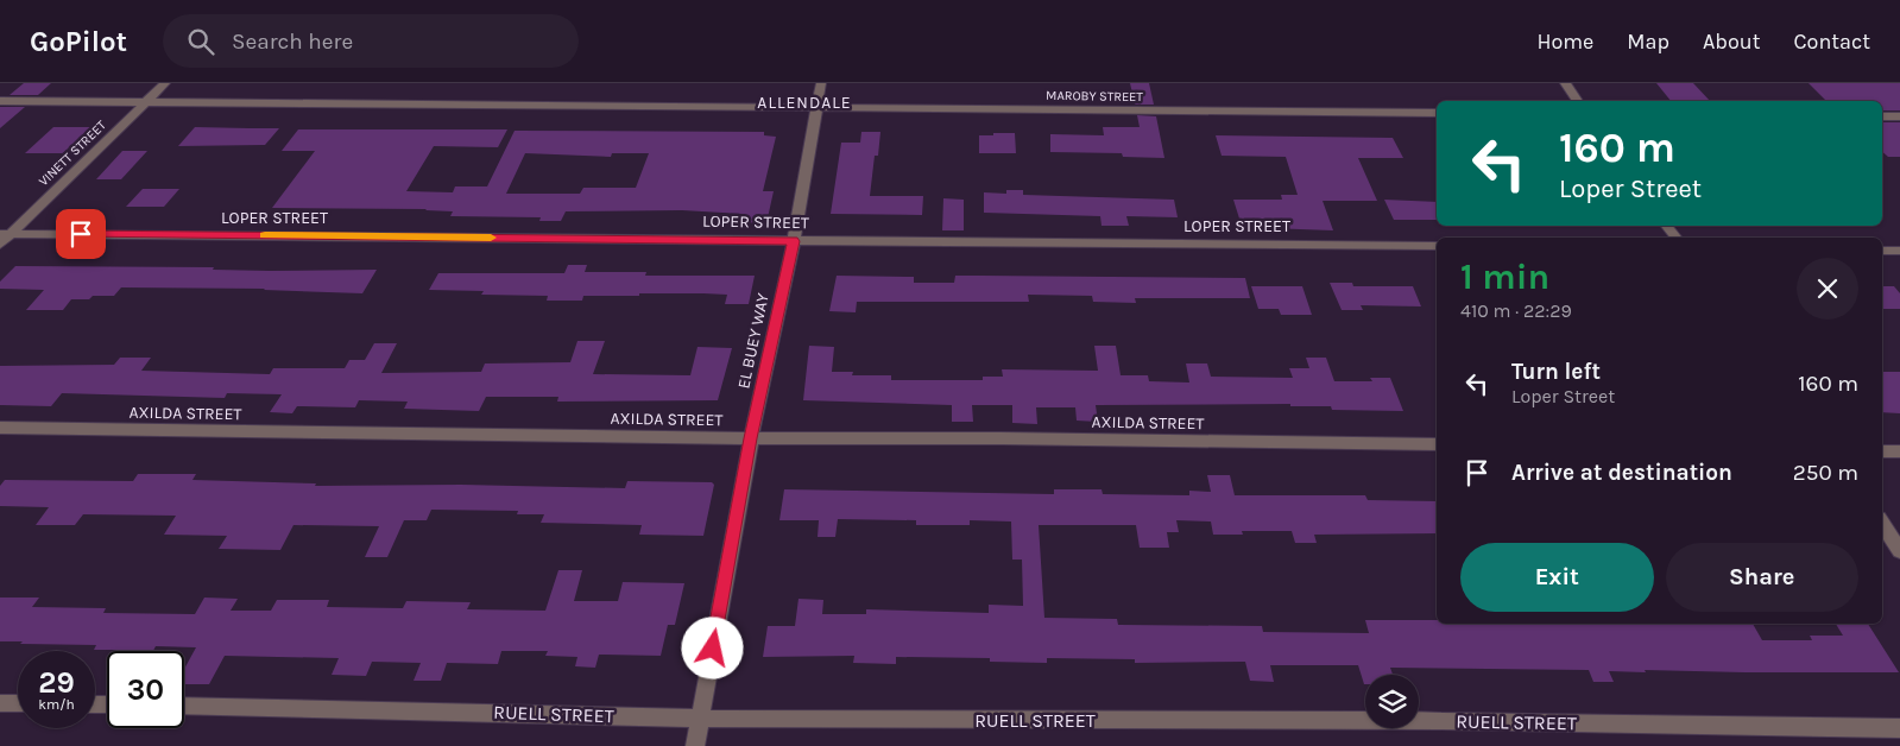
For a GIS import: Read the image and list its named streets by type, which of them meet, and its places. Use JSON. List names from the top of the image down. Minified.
{"streets":{"street":["MAROBY STREET","VINETT STREET","LOPER STREET","EL BUEY WAY","AXILDA STREET","RUELL STREET"]},"crossings":[["MAROBY STREET","VINETT STREET"],["MAROBY STREET","EL BUEY WAY"],["VINETT STREET","LOPER STREET"],["LOPER STREET","EL BUEY WAY"],["EL BUEY WAY","AXILDA STREET"],["EL BUEY WAY","RUELL STREET"]],"districts":["ALLENDALE"],"page":{"header":"GoPilot","search":"Search here","nav":["Home","Map","About","Contact"],"turn":["160 m","Loper Street"],"heading":["1 min","410 m · 22:29"],"list":[{"name":"Turn left","note":"Loper Street","value":"160 m"},{"name":"Arrive at destination","value":"250 m"}],"buttons":["Exit","Share"],"speed":"29 km/h","limit":"30"}}
